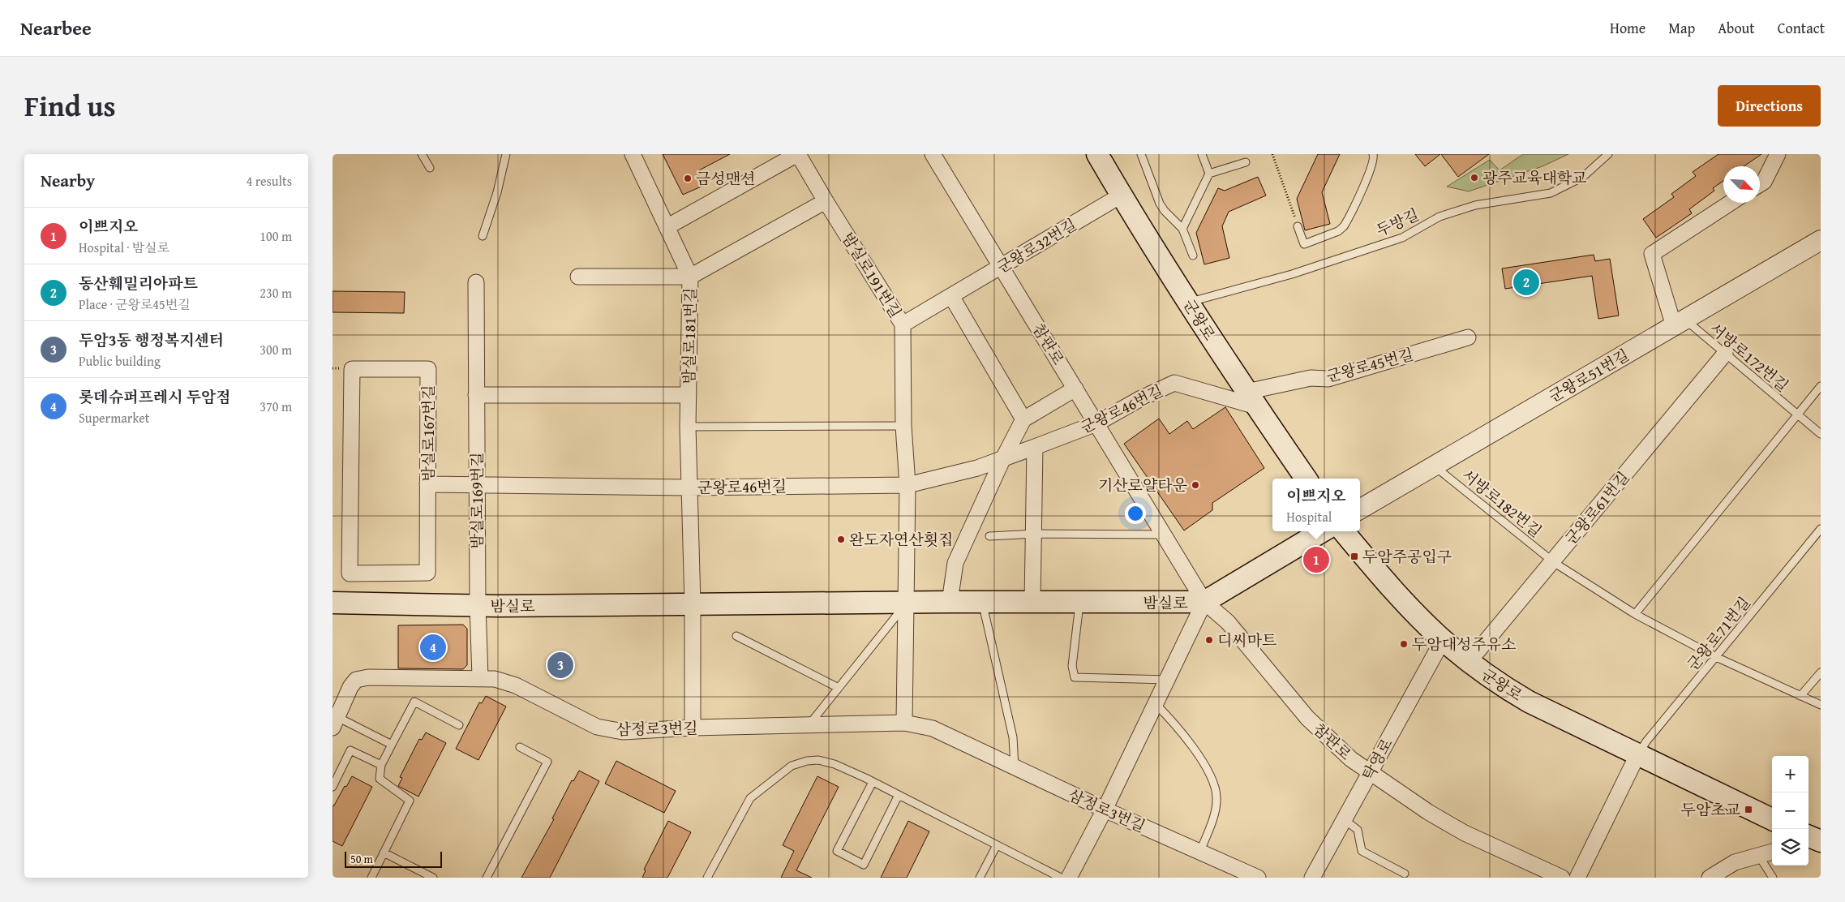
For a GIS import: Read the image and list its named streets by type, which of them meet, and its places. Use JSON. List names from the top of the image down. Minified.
{"streets":{"main road":["군왕로","밤실로"],"street":["군왕로32번길","밤실로191번길","밤실로181번길","참판로","군왕로45번길","군왕로51번길","군왕로46번길","밤실로167번길","밤실로169번길","군왕로61번길","삼정로3번길","탁영로"],"lane":["두방길","서방로172번길","서방로182번길","군왕로71번길"]},"crossings":[["두방길","군왕로"],["군왕로32번길","밤실로191번길"],["군왕로32번길","군왕로"],["군왕로32번길","참판로"],["밤실로191번길","밤실로181번길"],["밤실로191번길","군왕로46번길"],["밤실로191번길","밤실로"],["군왕로","군왕로45번길"],["군왕로","군왕로46번길"],["군왕로","군왕로61번길"],["군왕로","군왕로71번길"],["군왕로","탁영로"],["밤실로181번길","군왕로46번길"],["밤실로181번길","밤실로169번길"],["밤실로181번길","밤실로"],["참판로","군왕로46번길"],["참판로","밤실로"],["참판로","탁영로"],["서방로172번길","군왕로51번길"],["서방로172번길","군왕로61번길"],["군왕로45번길","군왕로46번길"],["군왕로51번길","서방로182번길"],["군왕로46번길","밤실로167번길"],["군왕로46번길","밤실로169번길"],["밤실로169번길","밤실로"],["밤실로169번길","삼정로3번길"],["서방로182번길","군왕로61번길"],["서방로182번길","군왕로71번길"]],"places":{"other":["광주교육대학교","금성맨션","기산로얄타운","완도자연산횟집","디씨마트","두암대성주유소"],"transit":["두암주공입구","두암초교"]},"scale_bar":"50 m","north":"bottom right","page":{"header":"Nearbee","nav":["Home","Map","About","Contact"],"title":"Find us","buttons":"Directions","heading":["Nearby","4 results"],"list":[{"mark":"1","name":"이쁘지오","note":"Hospital · 밤실로","value":"100 m"},{"mark":"2","name":"동산훼밀리아파트","note":"Place · 군왕로45번길","value":"230 m"},{"mark":"3","name":"두암3동 행정복지센터","note":"Public building","value":"300 m"},{"mark":"4","name":"롯데슈퍼프레시 두암점","note":"Supermarket","value":"370 m"}],"pins":["2","1","4","3"],"popup":["이쁘지오","Hospital"],"map_buttons":["+","−"],"scale":"50 m"}}
